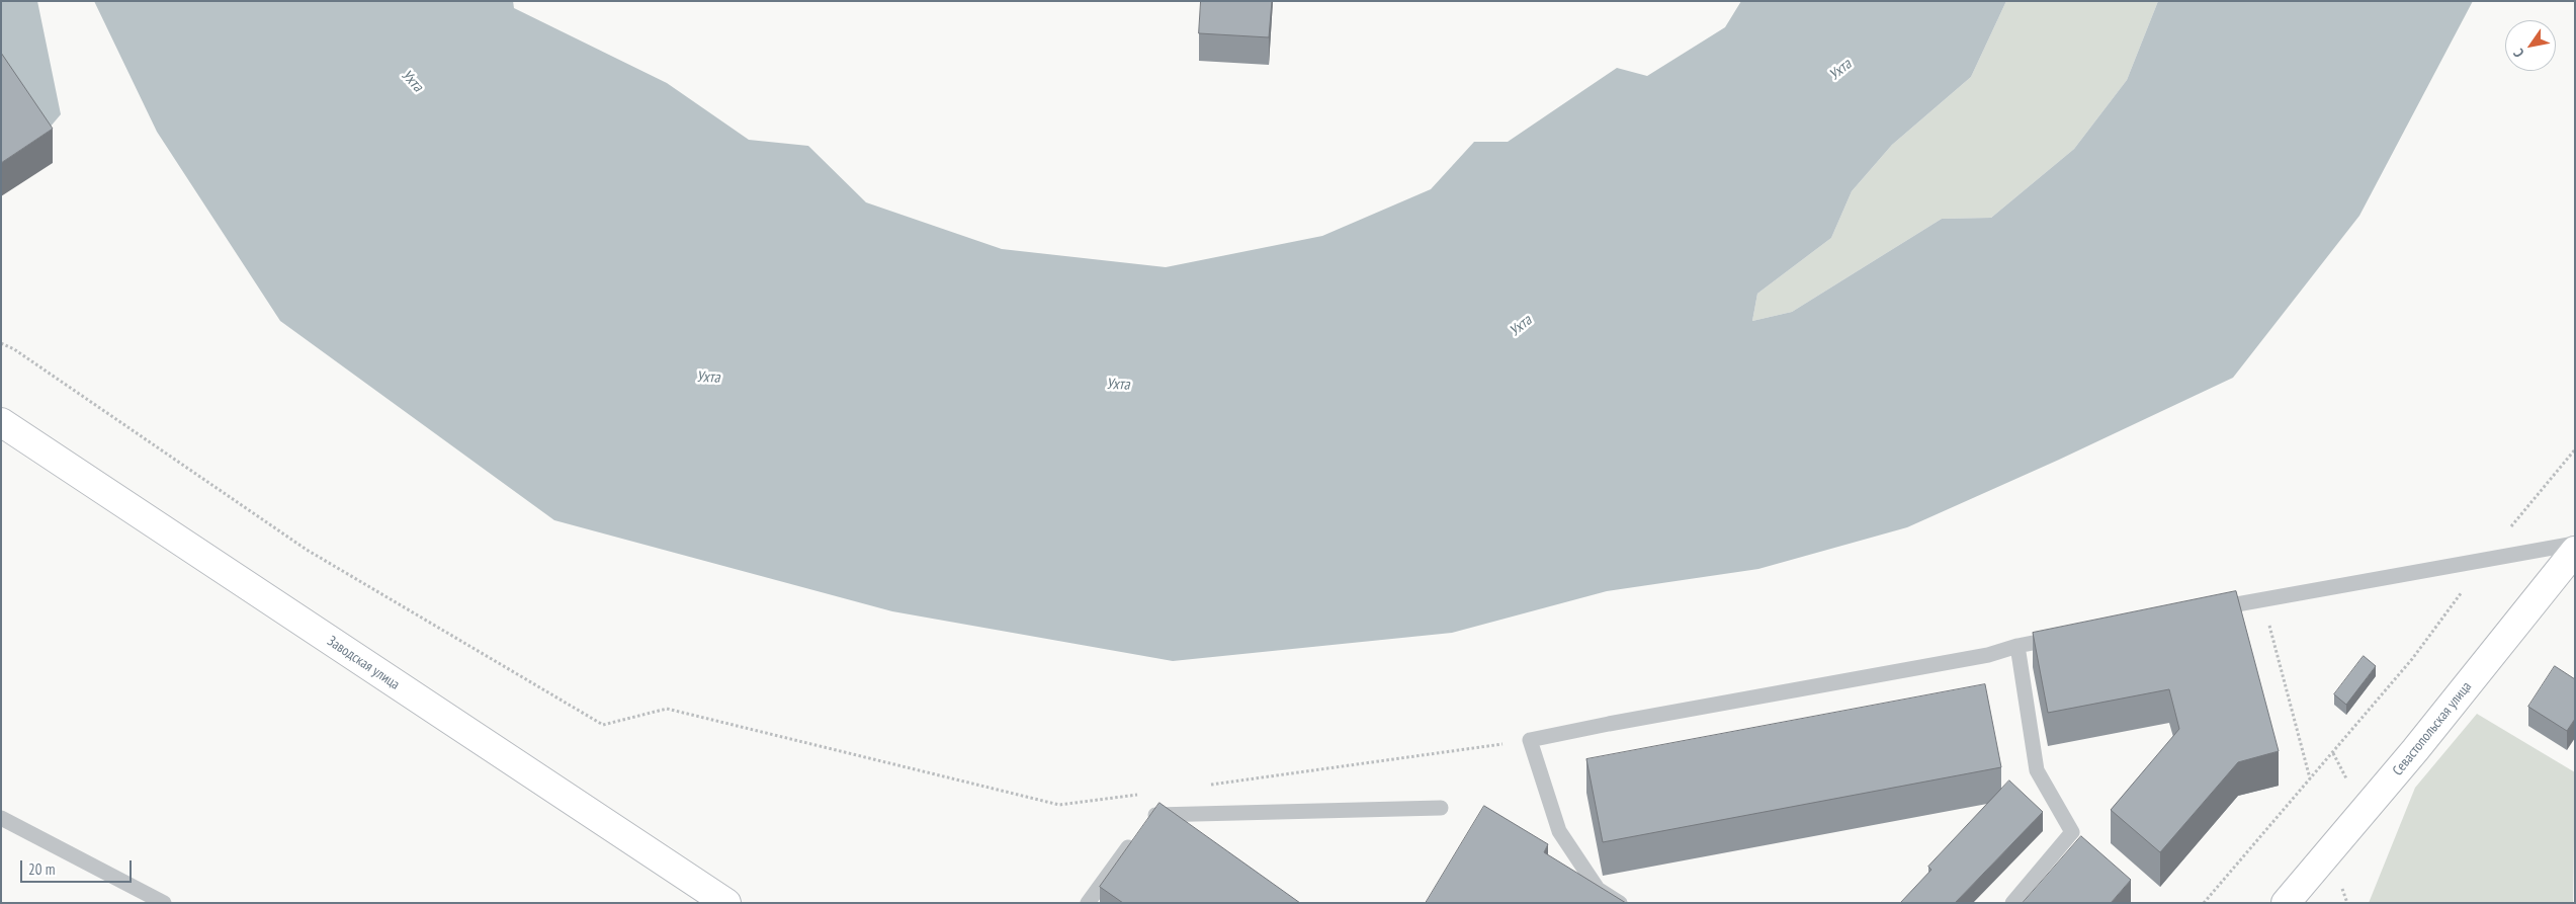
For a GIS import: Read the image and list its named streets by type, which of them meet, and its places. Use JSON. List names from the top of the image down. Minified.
{"streets":{"street":["Заводская улица","Севастопольская улица"]},"water":["Ухта"],"scale_bar":"20 m","north":"bottom left"}
